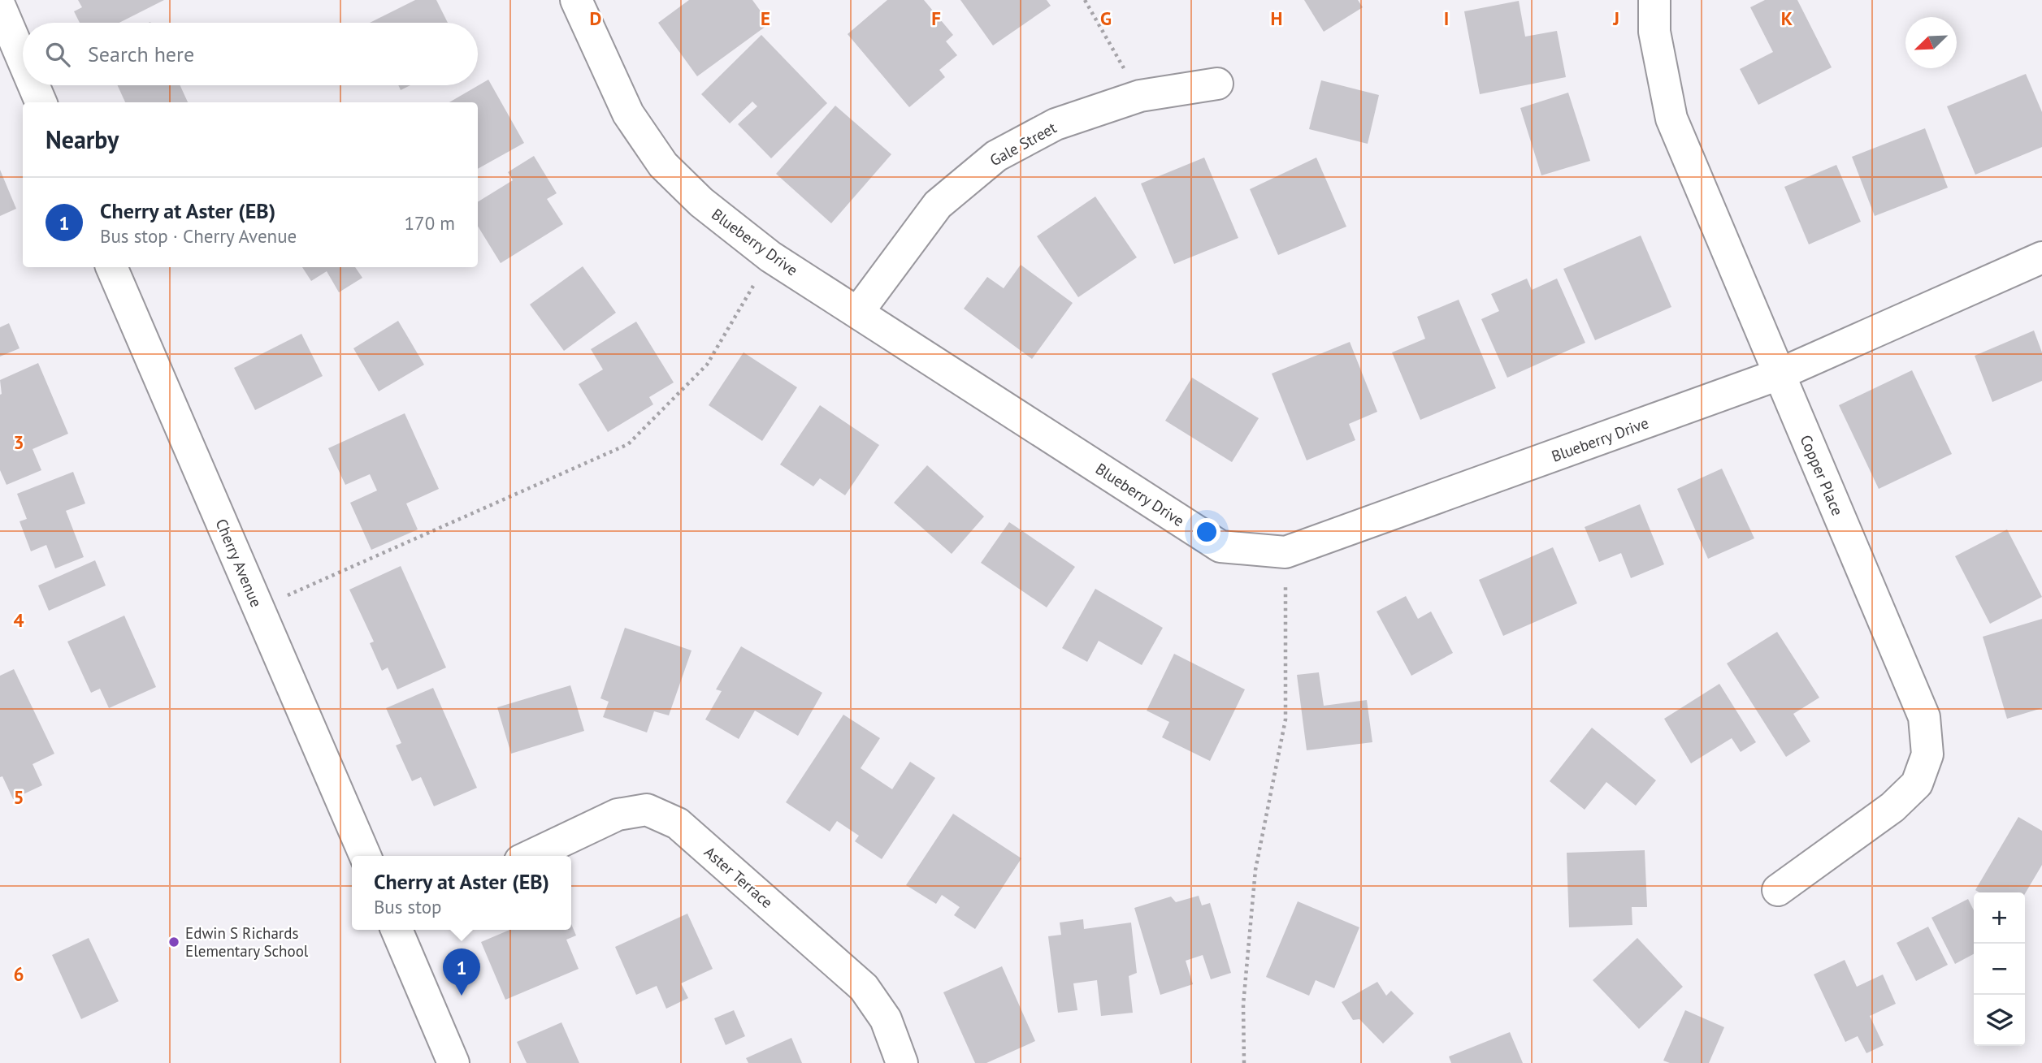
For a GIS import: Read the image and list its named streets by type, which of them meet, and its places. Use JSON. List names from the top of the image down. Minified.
{"streets":{"street":["Gale Street","Blueberry Drive","Copper Place","Cherry Avenue","Aster Terrace"]},"crossings":[["Gale Street","Blueberry Drive"],["Blueberry Drive","Copper Place"]],"places":["Edwin S Richards Elementary School"],"north":"bottom left","page":{"search":"Search here","heading":"Nearby","list":[{"mark":"1","name":"Cherry at Aster (EB)","note":"Bus stop · Cherry Avenue","value":"170 m"}],"popup":["Cherry at Aster (EB)","Bus stop"],"map_buttons":["+","−"],"pins":"1"},"grid":{"columns":["D","E","F","G","H","I","J","K"],"rows":["3","4","5","6"]}}
